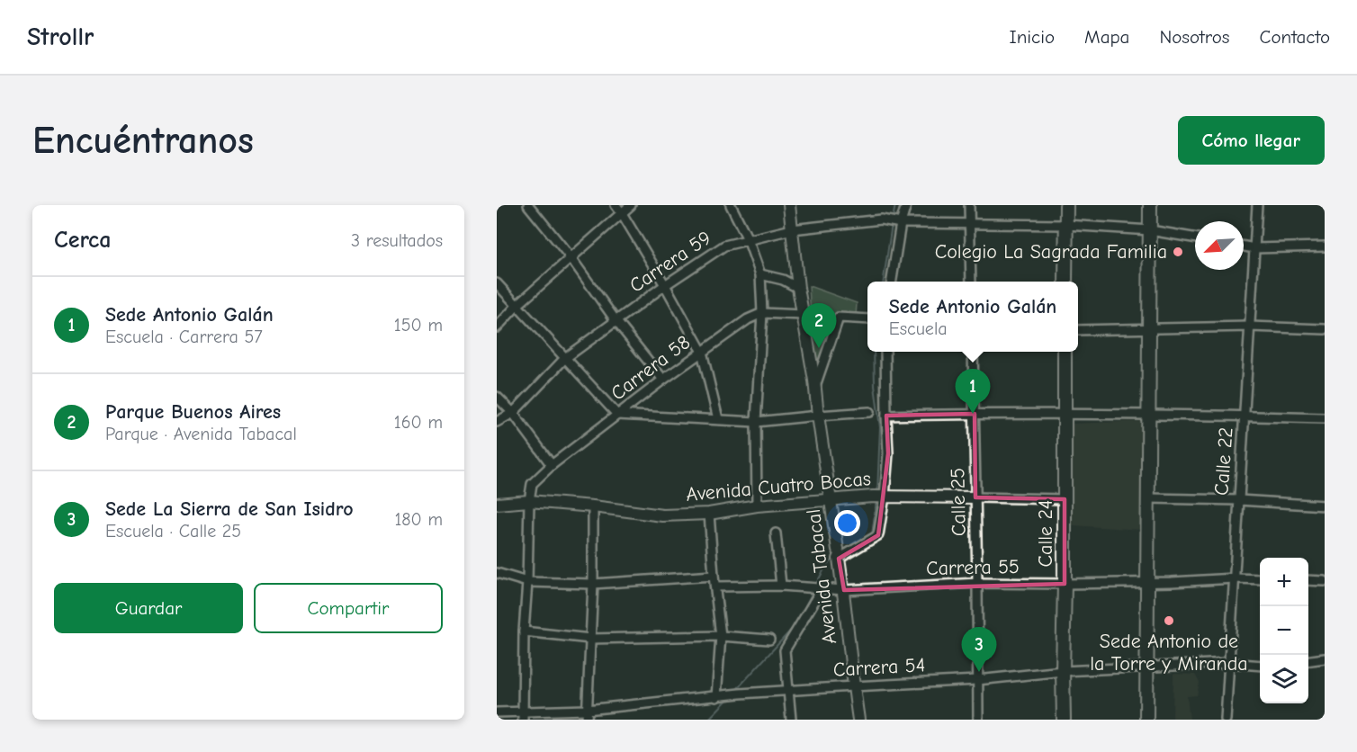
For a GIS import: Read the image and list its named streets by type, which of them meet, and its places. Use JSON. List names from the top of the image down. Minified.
{"streets":{"main road":["Calle 24"],"street":["Carrera 59","Carrera 58","Calle 22","Avenida Cuatro Bocas","Calle 25","Carrera 55","Avenida Tabacal","Carrera 54"]},"crossings":[["Carrera 59","Avenida Tabacal"],["Carrera 58","Avenida Cuatro Bocas"],["Calle 22","Carrera 55"],["Calle 22","Carrera 54"],["Avenida Cuatro Bocas","Calle 25"],["Avenida Cuatro Bocas","Calle 24"],["Avenida Cuatro Bocas","Avenida Tabacal"],["Calle 25","Carrera 55"],["Calle 25","Carrera 54"],["Calle 24","Carrera 55"],["Calle 24","Carrera 54"],["Carrera 55","Avenida Tabacal"],["Avenida Tabacal","Carrera 54"]],"places":["Colegio La Sagrada Familia","Sede Antonio de la Torre y Miranda"],"north":"bottom left","page":{"header":"Strollr","nav":["Inicio","Mapa","Nosotros","Contacto"],"buttons":["Cómo llegar",["Guardar","Compartir"]],"title":"Encuéntranos","heading":["Cerca","3 resultados"],"list":[{"mark":"1","name":"Sede Antonio Galán","note":"Escuela · Carrera 57","value":"150 m"},{"mark":"2","name":"Parque Buenos Aires","note":"Parque · Avenida Tabacal","value":"160 m"},{"mark":"3","name":"Sede La Sierra de San Isidro","note":"Escuela · Calle 25","value":"180 m"}],"popup":["Sede Antonio Galán","Escuela"],"pins":["2","1","3"],"map_buttons":["+","−"]}}
